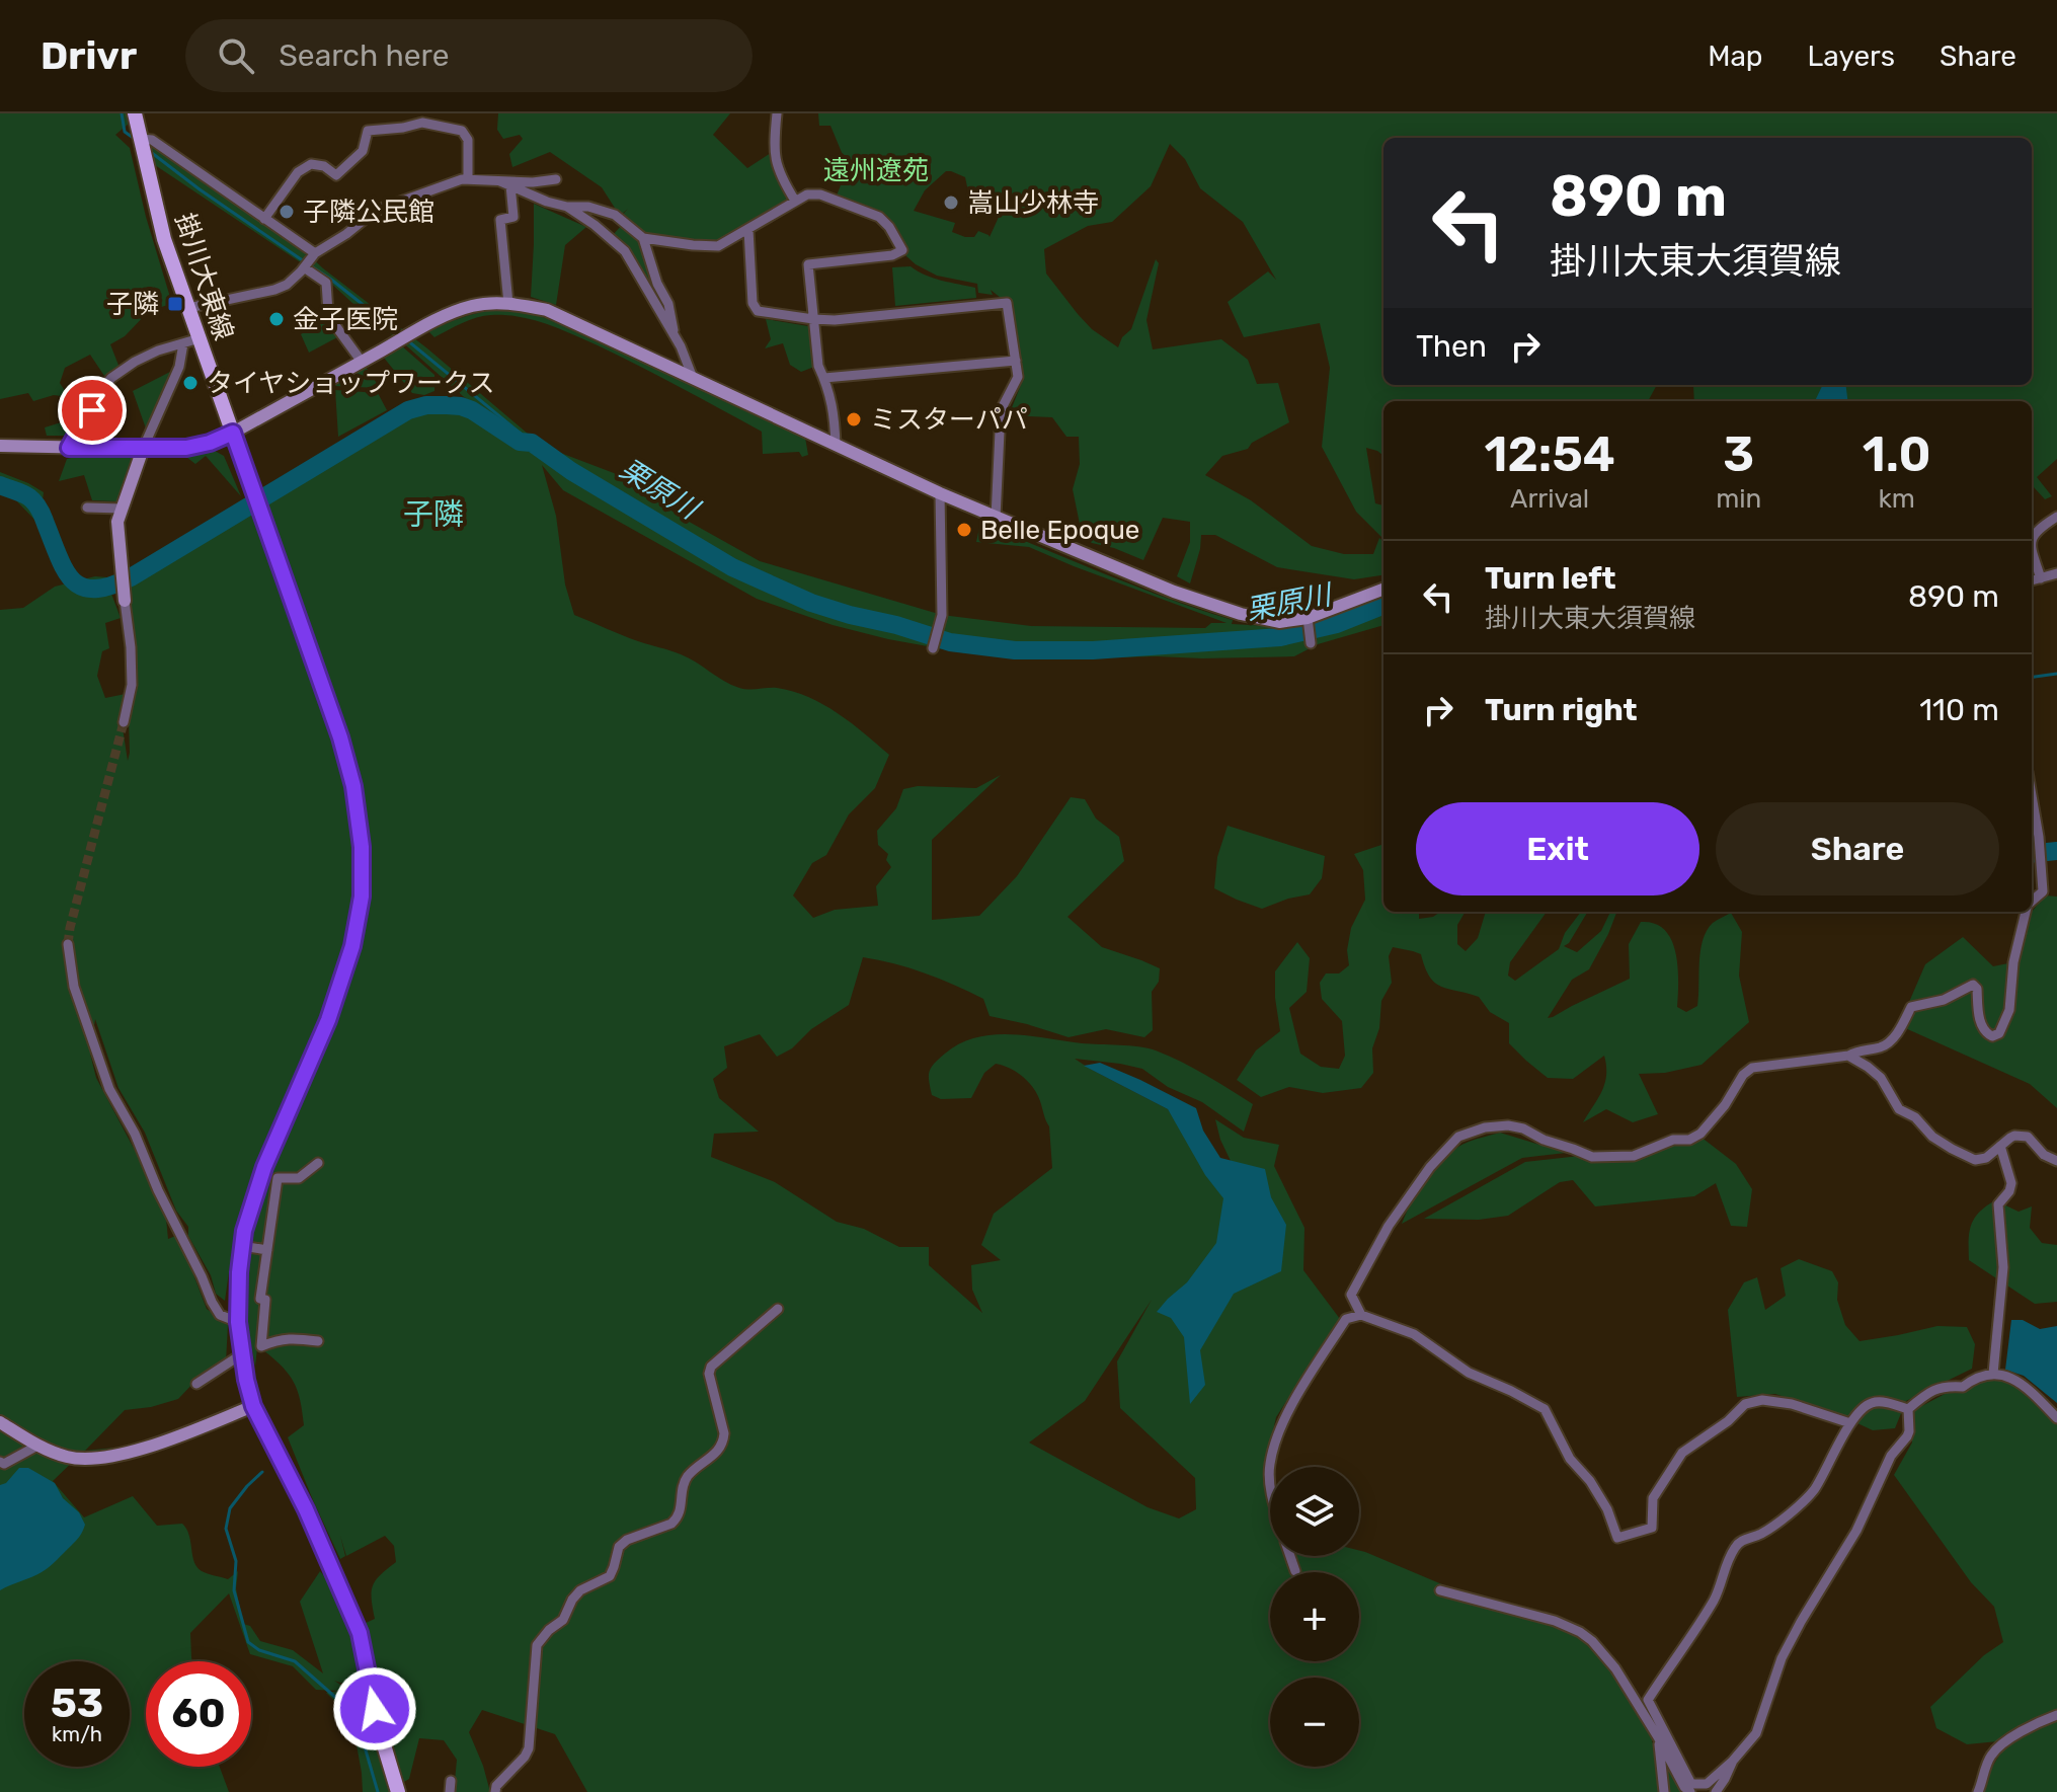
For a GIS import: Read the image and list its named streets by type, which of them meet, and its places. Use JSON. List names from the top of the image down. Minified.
{"streets":{"main road":["掛川大東線"]},"districts":["子隣"],"water":["栗原川"],"parks":["遠州遼苑"],"places":{"other":["嵩山少林寺","子隣公民館","金子医院","タイヤショップワークス","ミスターパパ","Belle Epoque"],"transit":["子隣"]},"page":{"header":"Drivr","search":"Search here","nav":["Map","Layers","Share"],"turn":["890 m","掛川大東大須賀線"],"then":"Then","eta":["12:54","Arrival","3","min","1.0","km"],"list":[{"name":"Turn left","note":"掛川大東大須賀線","value":"890 m"},{"name":"Turn right","value":"110 m"}],"buttons":["Exit","Share"],"map_buttons":["+","−"],"speed":"53 km/h","limit":"60"}}
